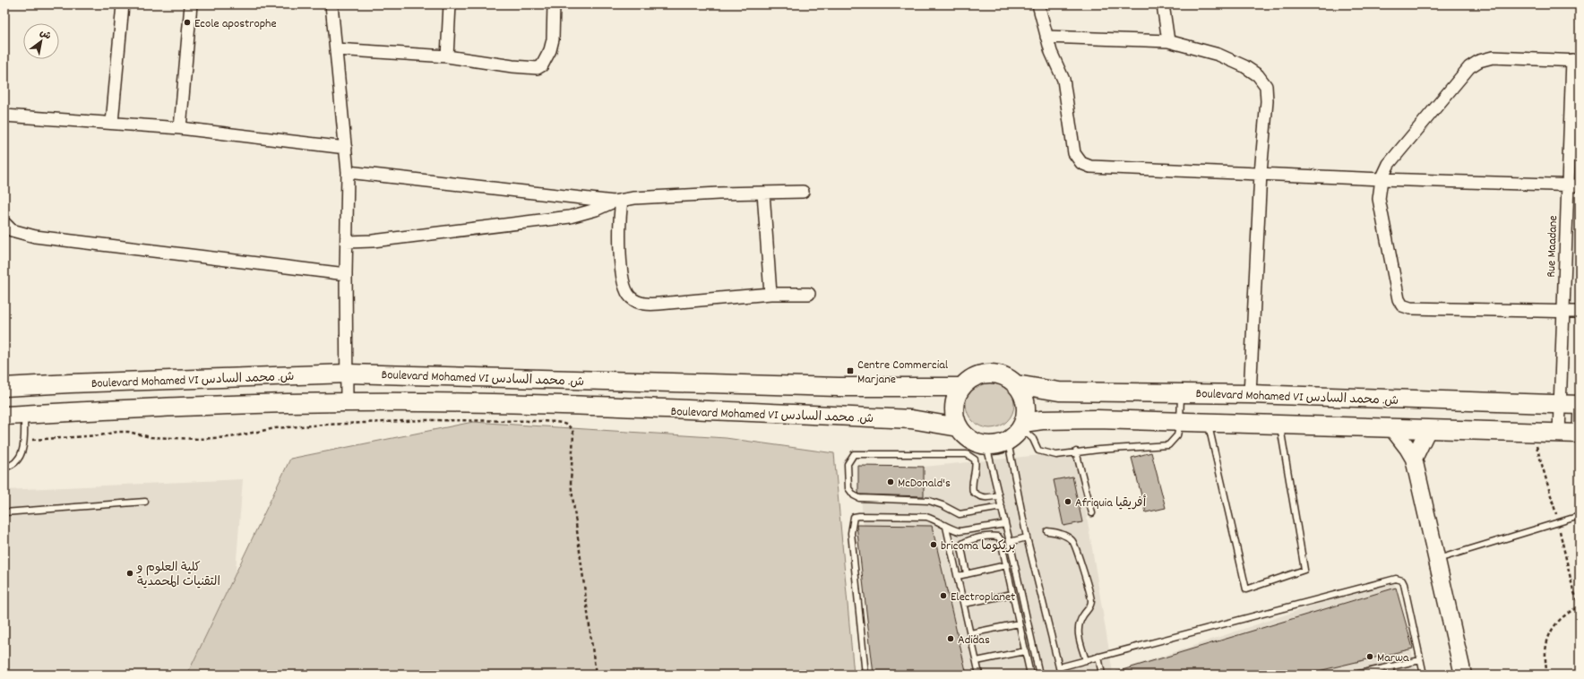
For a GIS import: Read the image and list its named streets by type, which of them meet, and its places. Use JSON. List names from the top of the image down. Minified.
{"streets":{"main road":["Boulevard Mohamed VI ش. محمد السادس"],"street":["Rue Maadane"]},"crossings":[["Rue Maadane","Boulevard Mohamed VI ش. محمد السادس"]],"places":{"other":["Ecole apostrophe","McDonald's","Afriquia أفريقيا","bricoma بريكوما","كلية العلوم و التقنيات المحمدية","Electroplanet","Adidas","Marwa"],"transit":["Centre Commercial Marjane"]},"north":"top right"}
